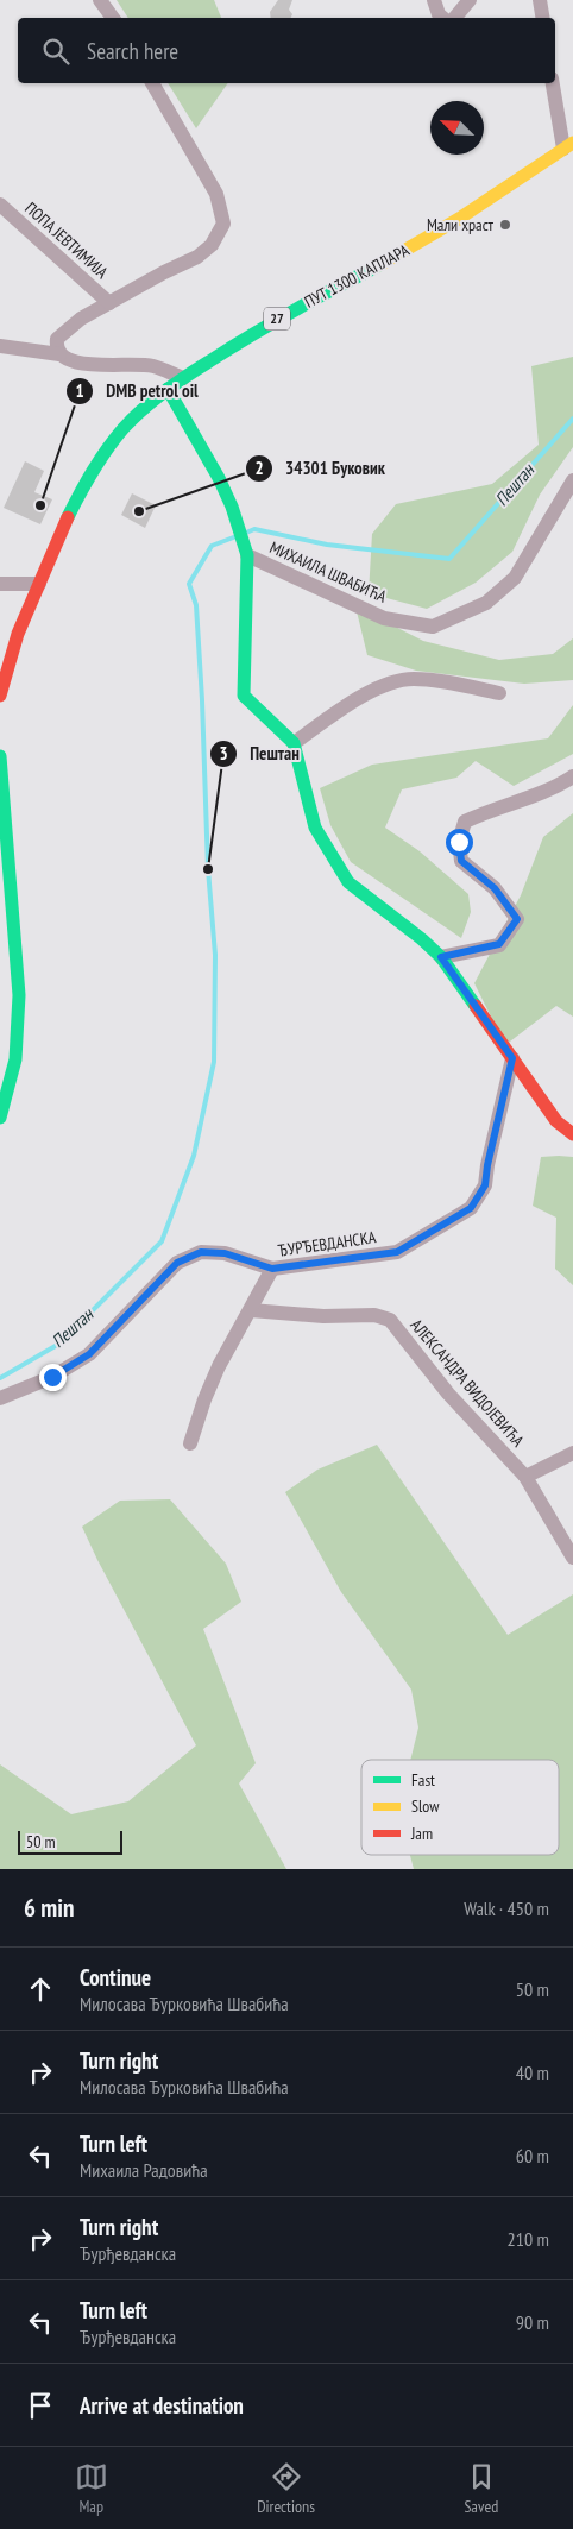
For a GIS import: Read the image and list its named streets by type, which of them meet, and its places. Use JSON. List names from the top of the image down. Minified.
{"streets":{"main road":["ПУТ 1300 КАПЛАРА","27"],"street":["ПОПА ЈЕВТИМИЈА","МИХАИЛА ШВАБИЋА","ЂУРЂЕВДАНСКА","АЛЕКСАНДРА ВИДОЈЕВИЋА"]},"water":["Пештан"],"places":["Мали храст","DMB petrol oil","34301 Буковик","Пештан"],"legend":["Fast","Slow","Jam"],"scale_bar":"50 m","north":"top left","page":{"search":"Search here","scale":"50 m","heading":["6 min","Walk · 450 m"],"list":[["Continue","Милосава Ђурковића Швабића","50 m"],["Turn right","Милосава Ђурковића Швабића","40 m"],["Turn left","Михаила Радовића","60 m"],["Turn right","Ђурђевданска","210 m"],["Turn left","Ђурђевданска","90 m"],"Arrive at destination"],"nav":["Map","Directions","Saved"]}}
